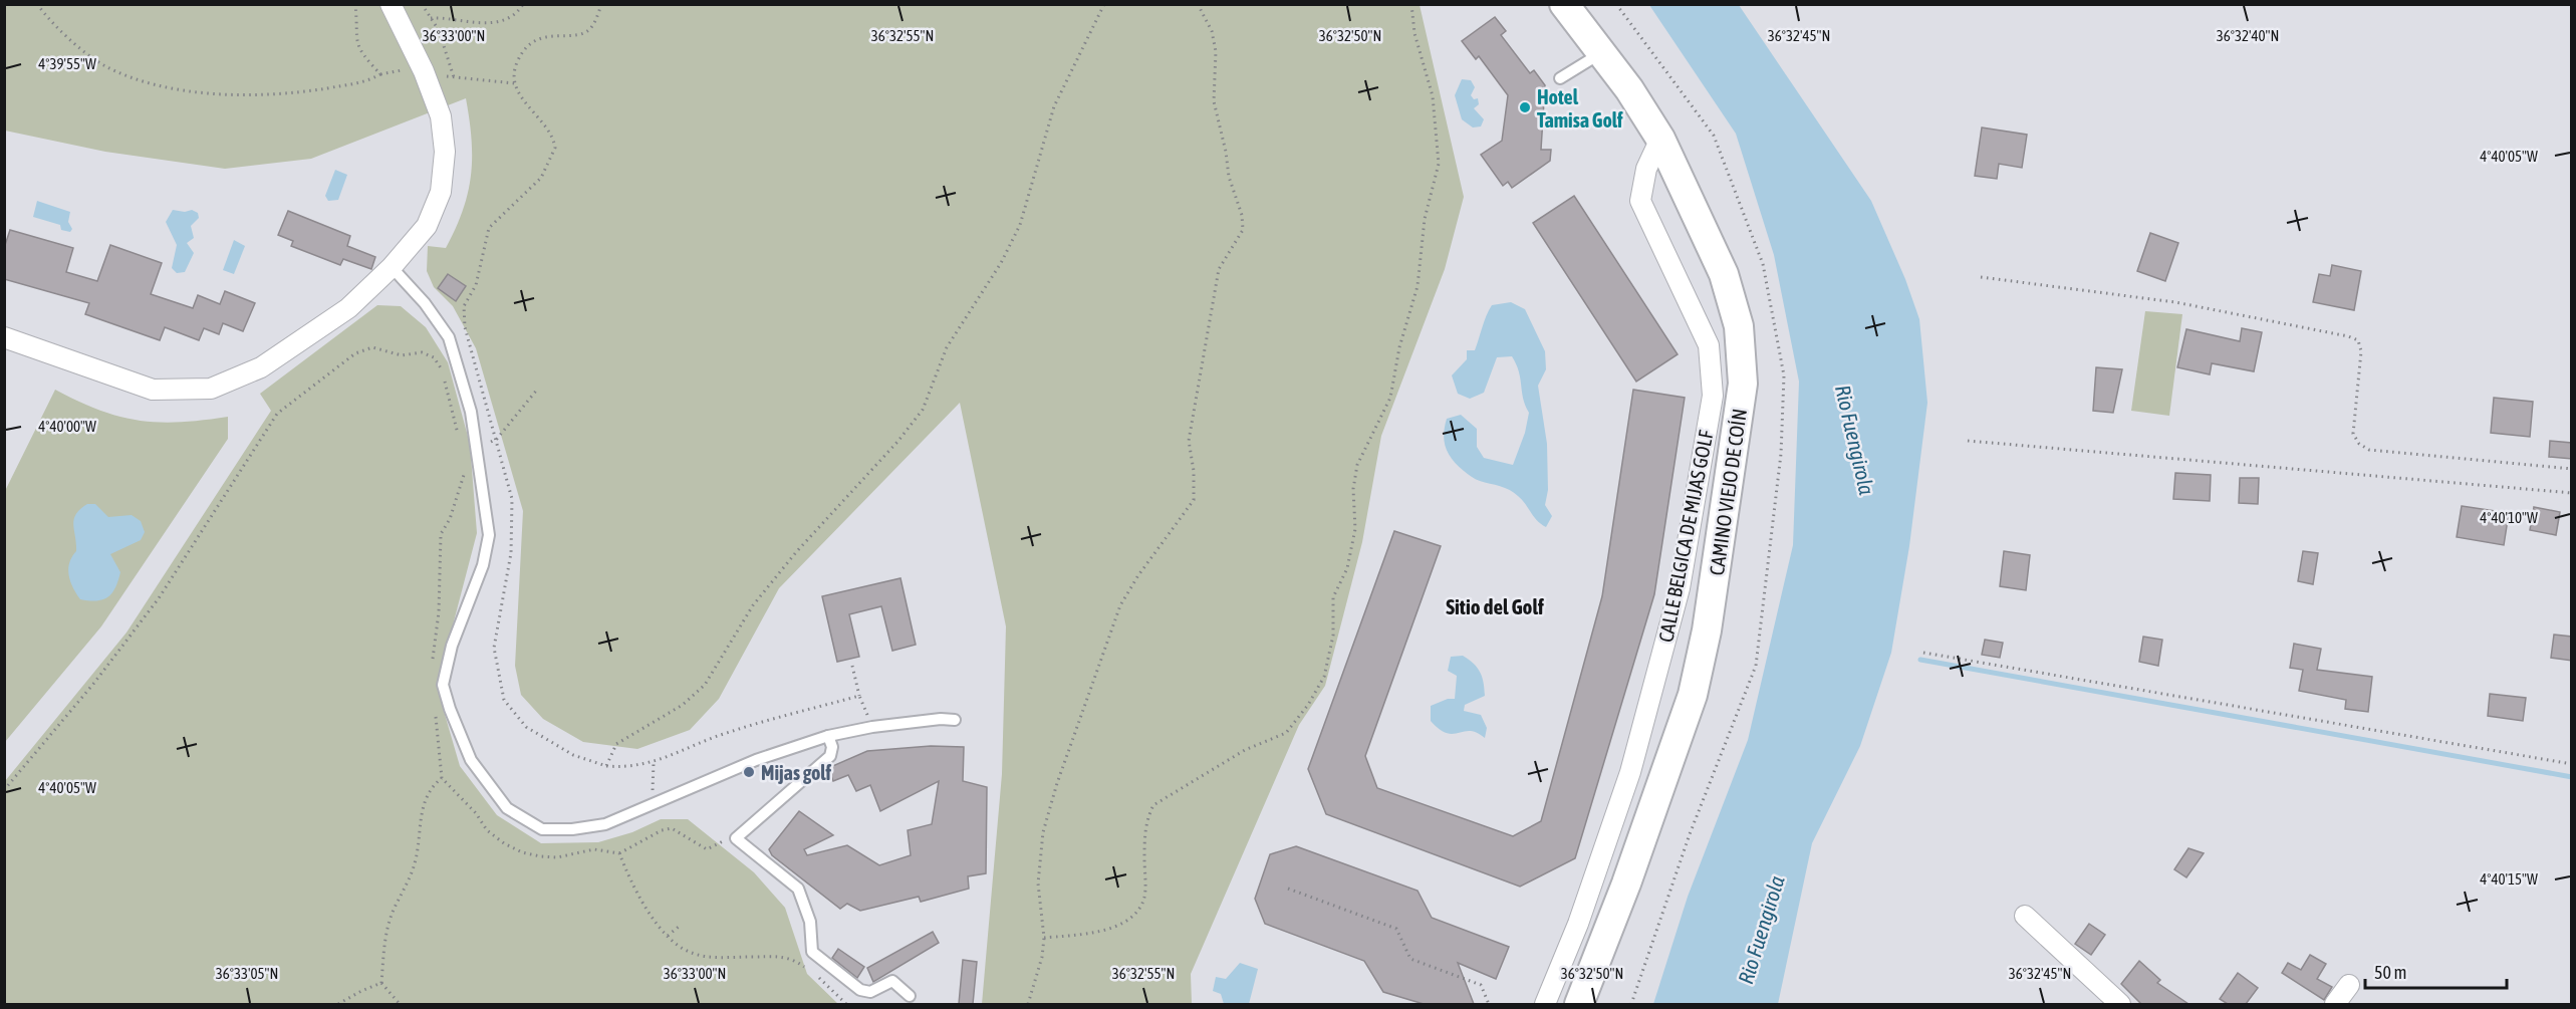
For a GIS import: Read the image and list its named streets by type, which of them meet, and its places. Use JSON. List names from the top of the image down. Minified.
{"streets":{"street":["CAMINO VIEJO DE COÍN","CALLE BELGICA DE MIJAS GOLF"]},"crossings":[["CAMINO VIEJO DE COÍN","CALLE BELGICA DE MIJAS GOLF"]],"districts":["Sitio del Golf"],"water":["Rio Fuengirola"],"places":["Hotel Tamisa Golf","Mijas golf"],"scale_bar":"50 m","coordinates":["36°33'00\"N","36°32'55\"N","36°32'50\"N","36°32'45\"N","36°32'40\"N","4°39'55\"W","4°40'05\"W","4°40'00\"W","4°40'10\"W","4°40'15\"W","36°33'05\"N"]}
